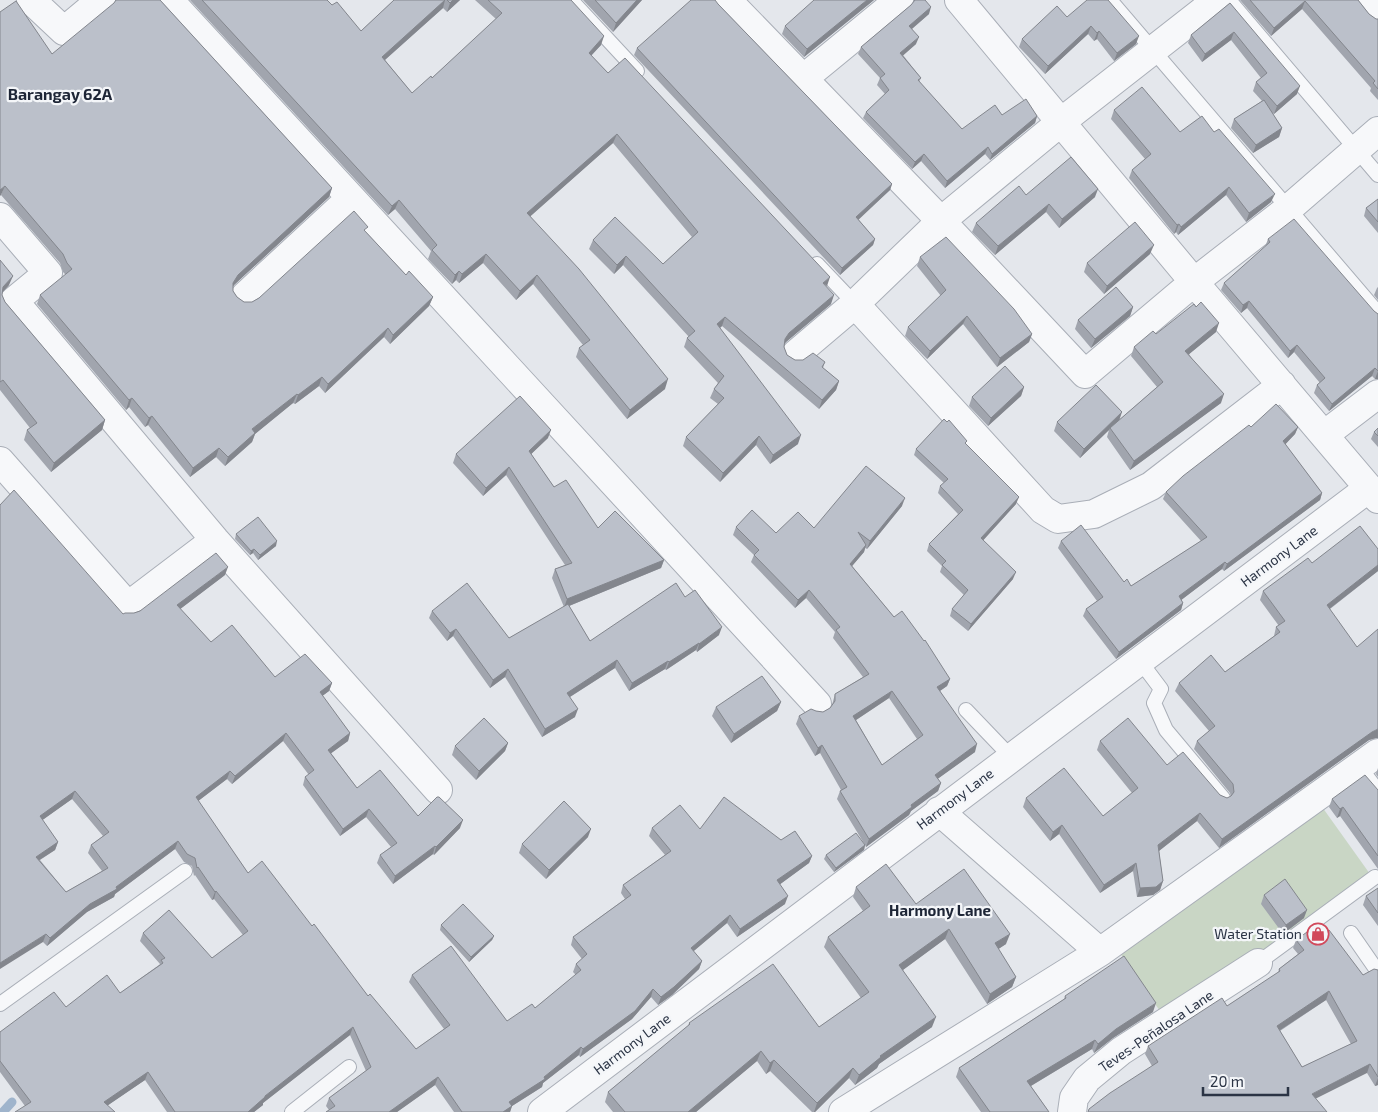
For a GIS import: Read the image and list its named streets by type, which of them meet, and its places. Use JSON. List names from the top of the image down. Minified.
{"streets":{"street":["Harmony Lane","Teves-Peñalosa Lane"]},"districts":["Barangay 62A","Harmony Lane"],"places":{"shop":["Water Station"]},"scale_bar":"20 m"}
